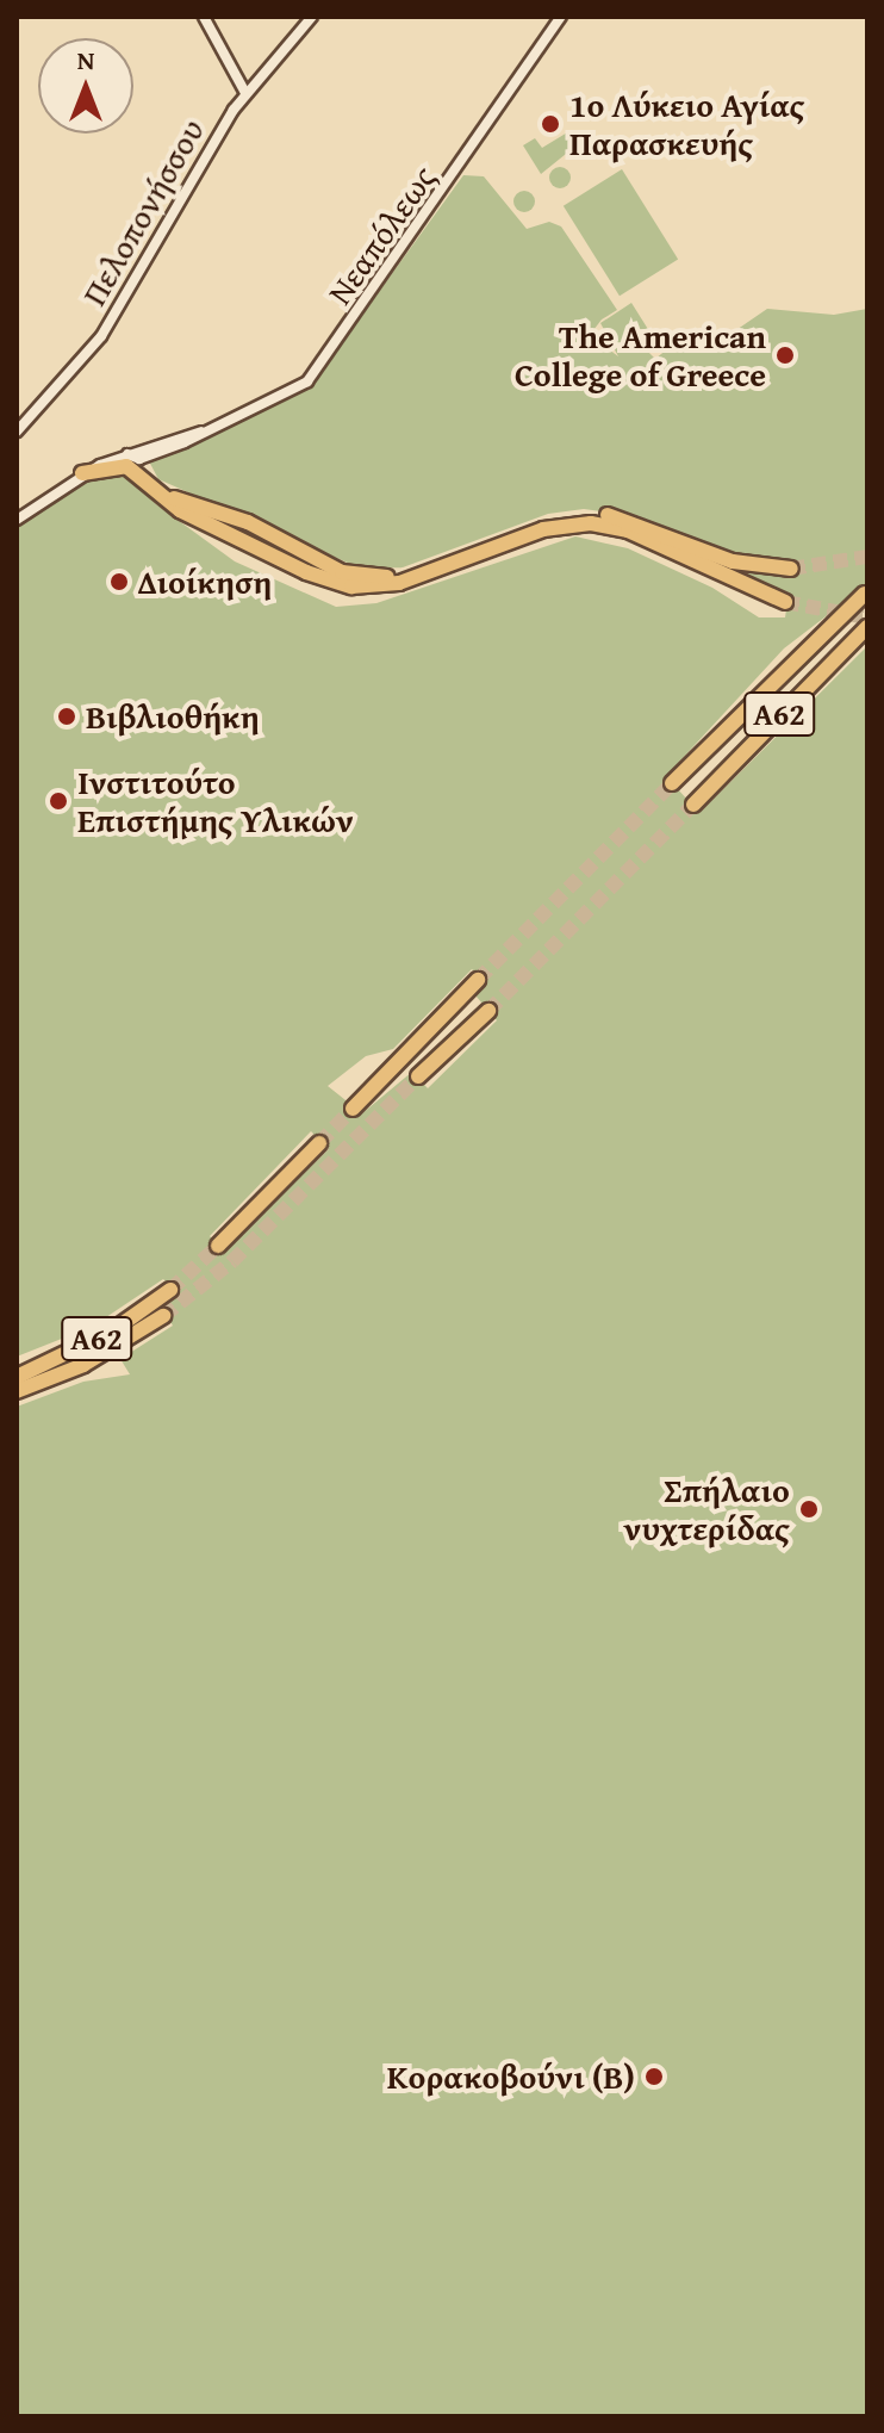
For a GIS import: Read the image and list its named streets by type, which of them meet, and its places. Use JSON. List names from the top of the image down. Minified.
{"streets":{"highway":["Α62"],"street":["Πελοπονήσσου","Νεαπόλεως"]},"places":["1ο Λύκειο Αγίας Παρασκευής","The American College of Greece","Διοίκηση","Βιβλιοθήκη","Ινστιτούτο Επιστήμης Υλικών","Σπήλαιο νυχτερίδας","Κορακοβούνι (Β)"],"north":"top"}
